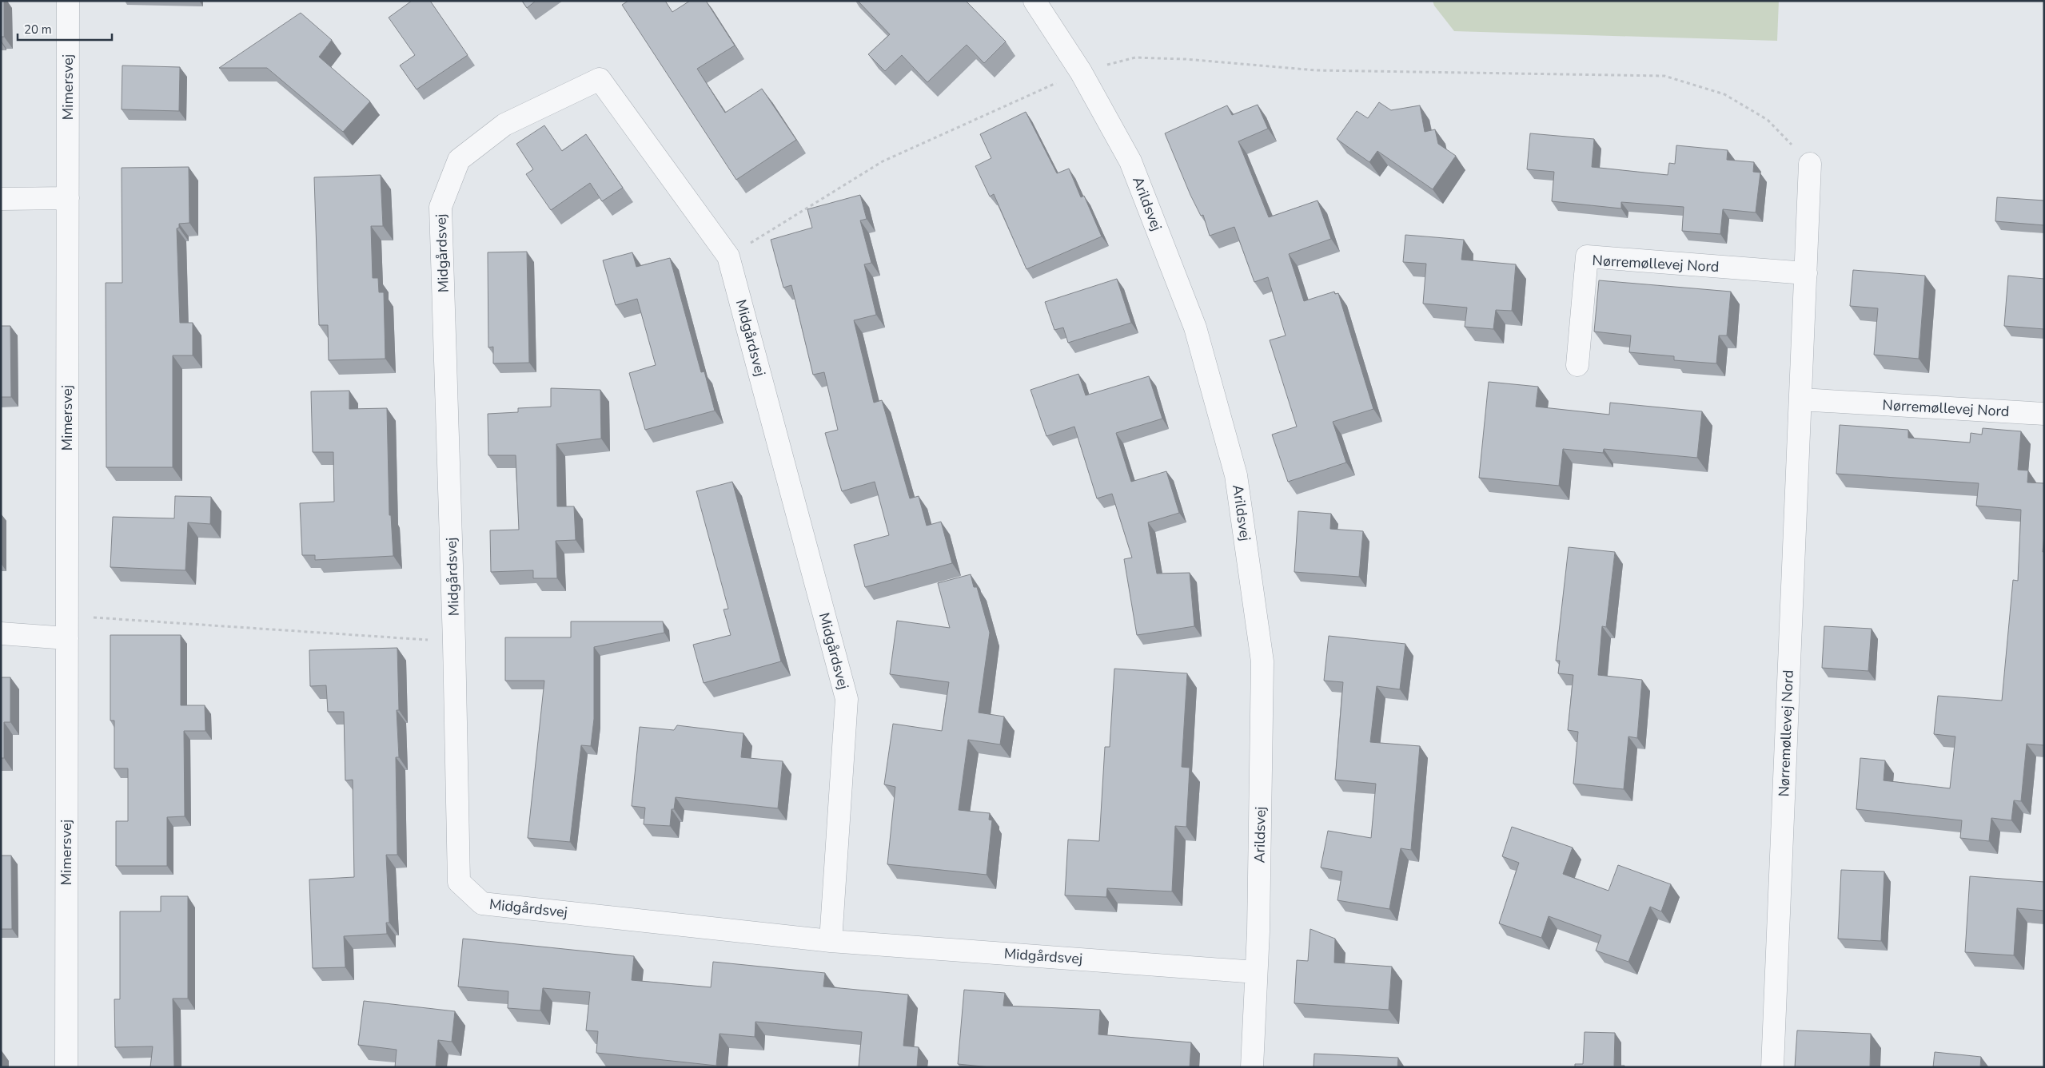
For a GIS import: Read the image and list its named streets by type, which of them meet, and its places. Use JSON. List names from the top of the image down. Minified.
{"streets":{"street":["Mimersvej","Arildsvej","Midgårdsvej","Nørremøllevej Nord"]},"crossings":[["Arildsvej","Midgårdsvej"]],"scale_bar":"20 m"}
